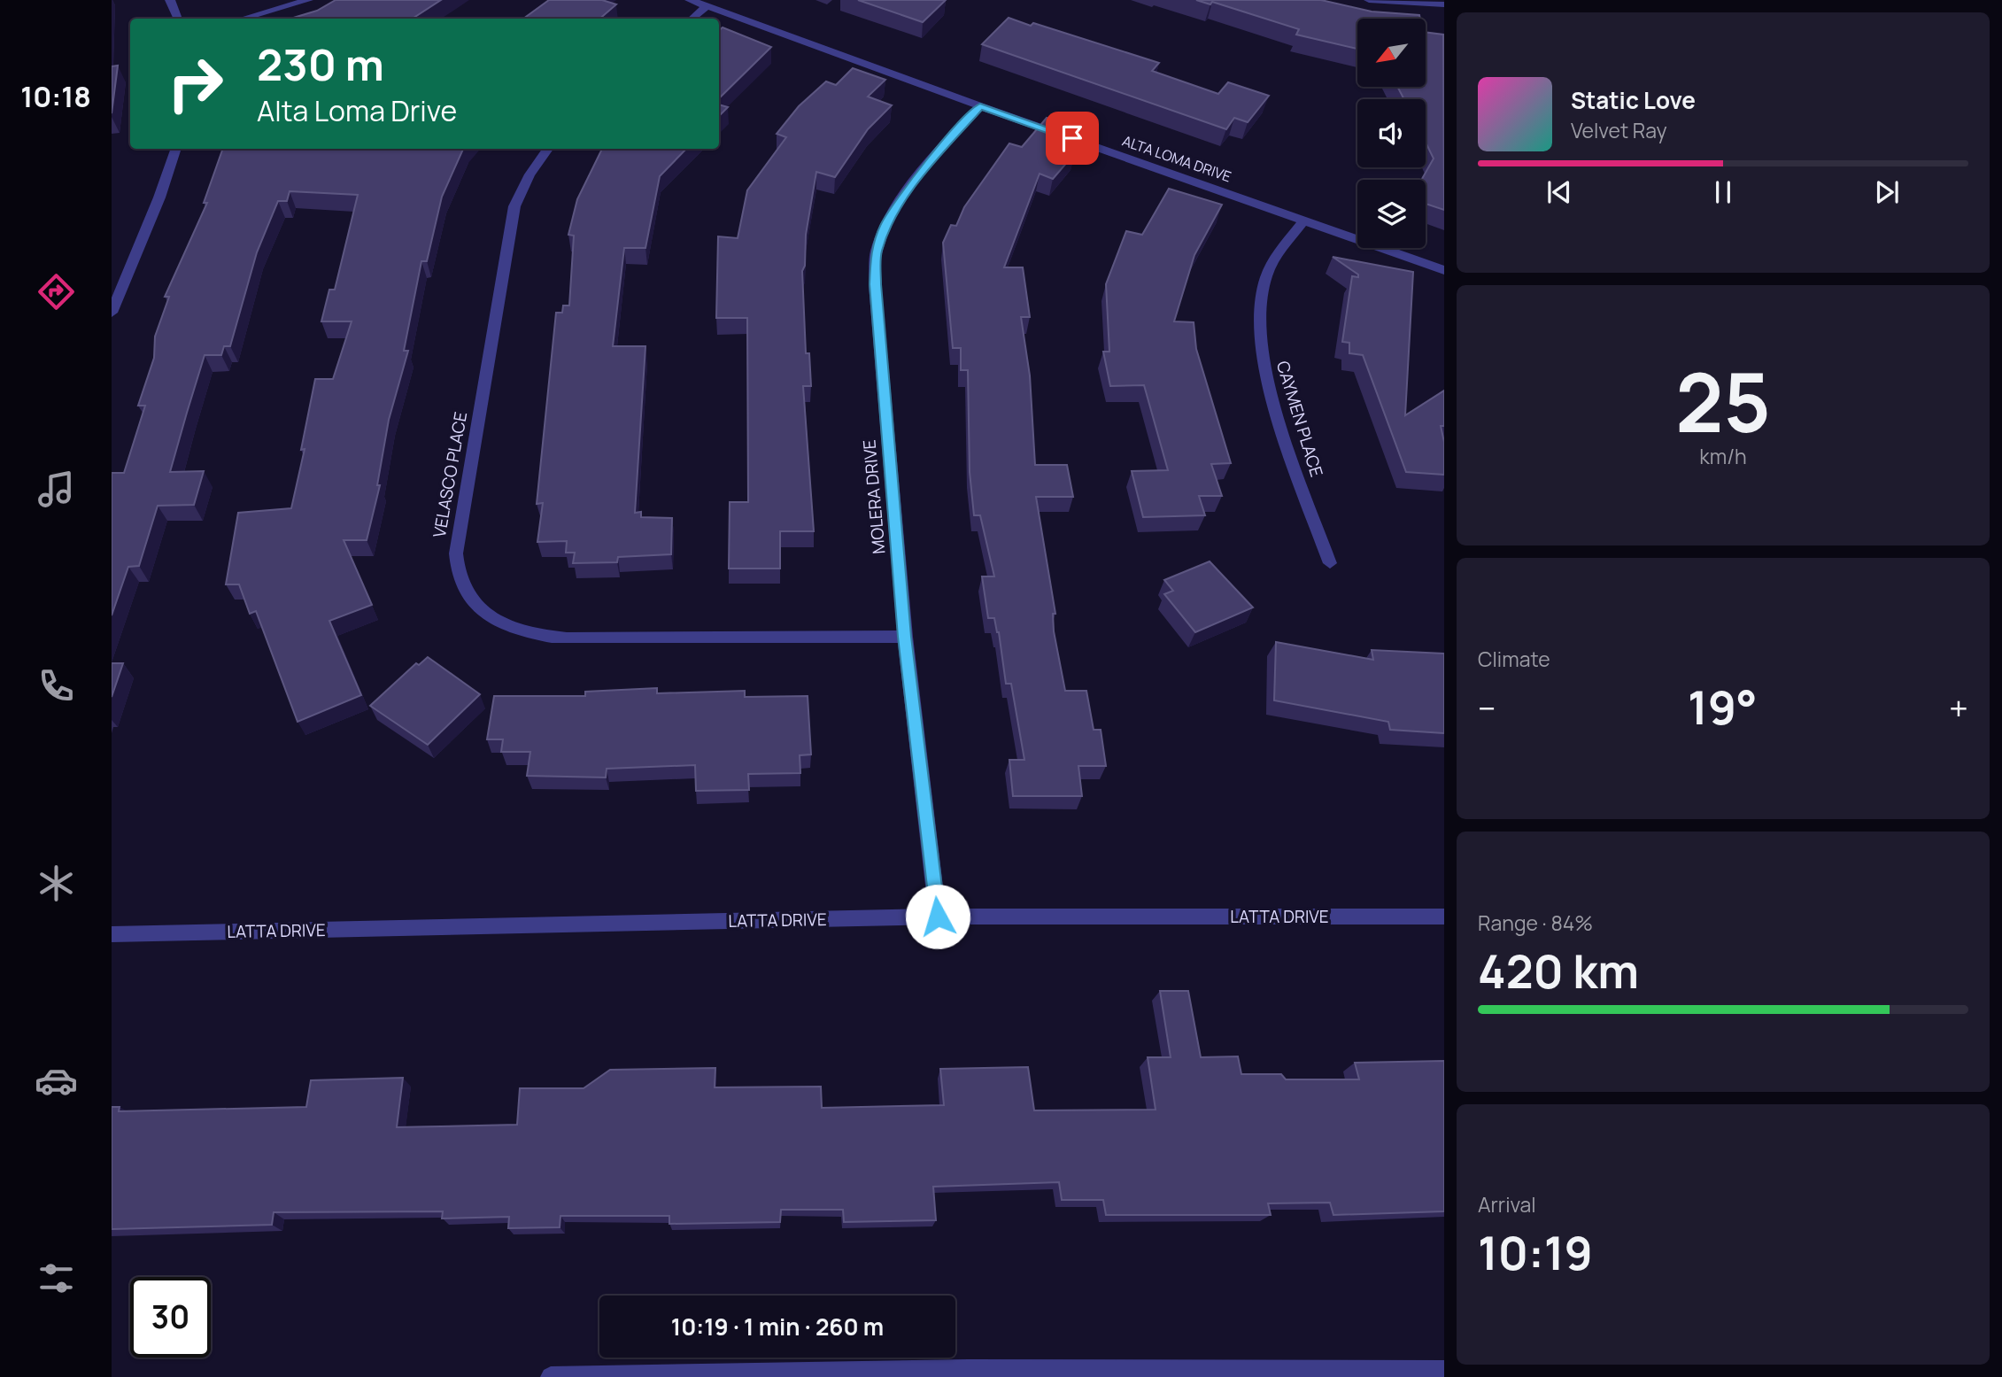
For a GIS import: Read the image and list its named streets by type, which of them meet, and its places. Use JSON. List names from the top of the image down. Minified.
{"streets":{"street":["ALTA LOMA DRIVE","CAYMEN PLACE","VELASCO PLACE","MOLERA DRIVE","LATTA DRIVE"]},"crossings":[["ALTA LOMA DRIVE","CAYMEN PLACE"],["ALTA LOMA DRIVE","MOLERA DRIVE"],["VELASCO PLACE","MOLERA DRIVE"],["MOLERA DRIVE","LATTA DRIVE"]],"north":"bottom left","page":{"tabs":"10:18","turn":["230 m","Alta Loma Drive"],"song":["Static Love","Velvet Ray"],"tile":[["25","km/h"],"Climate",["Range · 84%","420 km"],["Arrival","10:19"]],"heat":["−","19°","+"],"limit":"30","trip":"10:19 · 1 min · 260 m"}}
